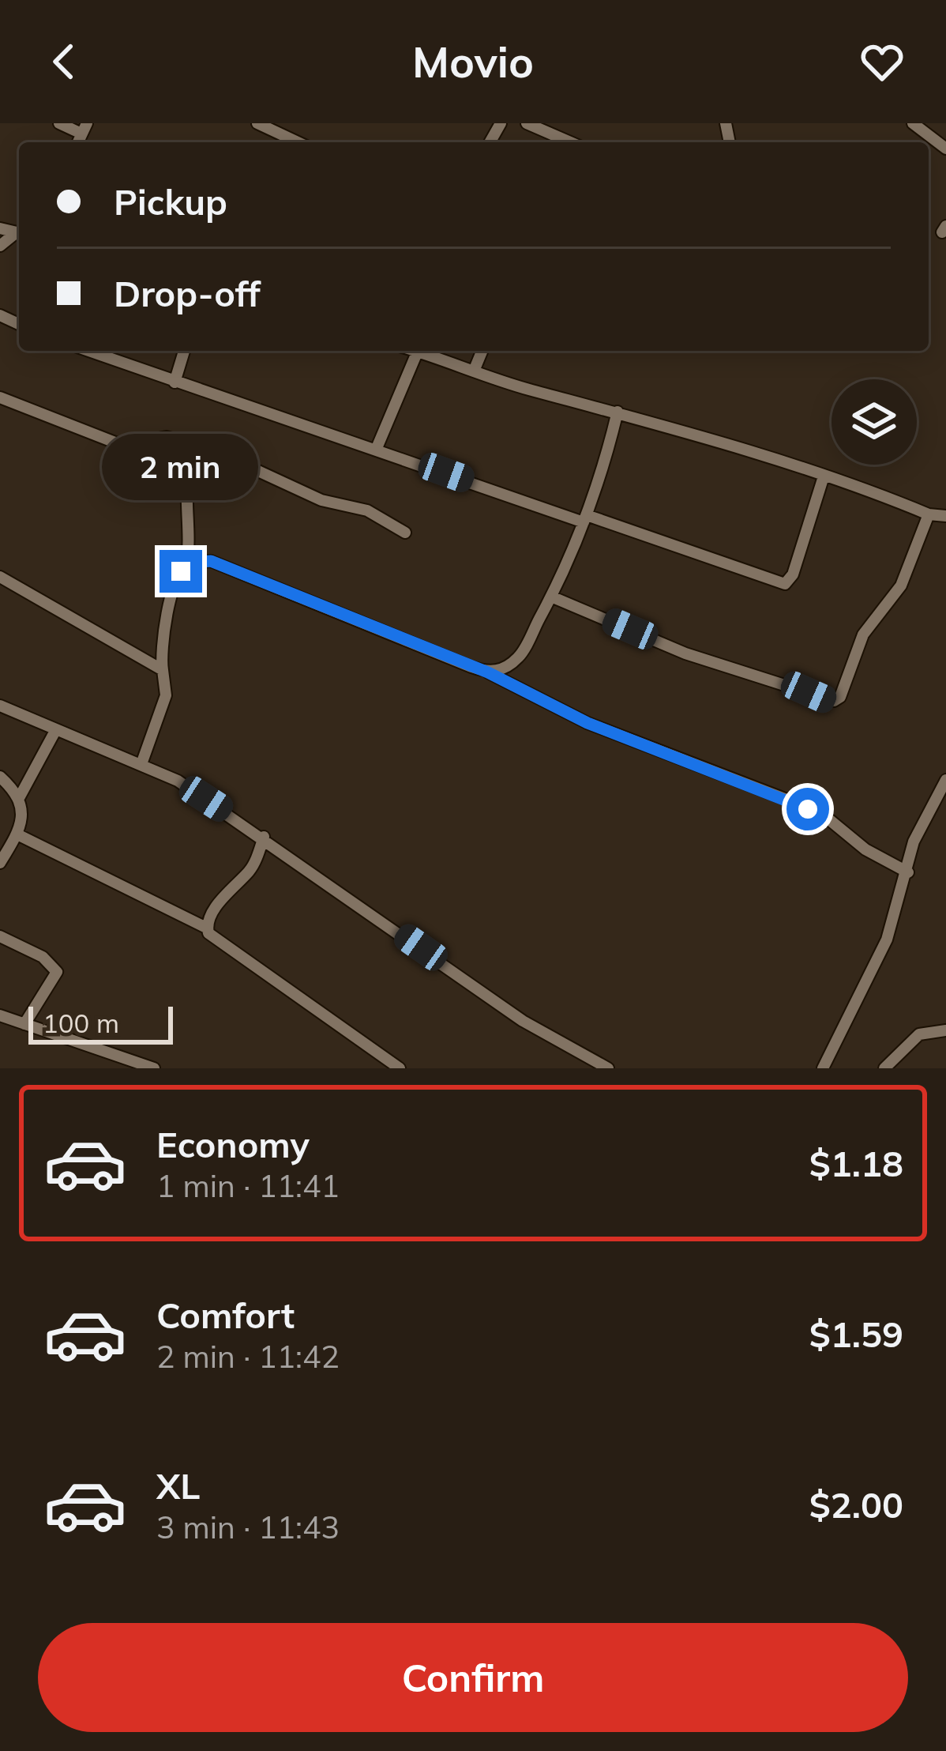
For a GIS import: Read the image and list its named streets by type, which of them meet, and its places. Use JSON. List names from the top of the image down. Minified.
{"scale_bar":"100 m","page":{"header":"Movio","banner":["Pickup","Drop-off"],"bubble":"2 min","scale":"100 m","list":[{"name":"Economy","note":"1 min · 11:41","value":"$1.18"},{"name":"Comfort","note":"2 min · 11:42","value":"$1.59"},{"name":"XL","note":"3 min · 11:43","value":"$2.00"}],"buttons":"Confirm"}}
